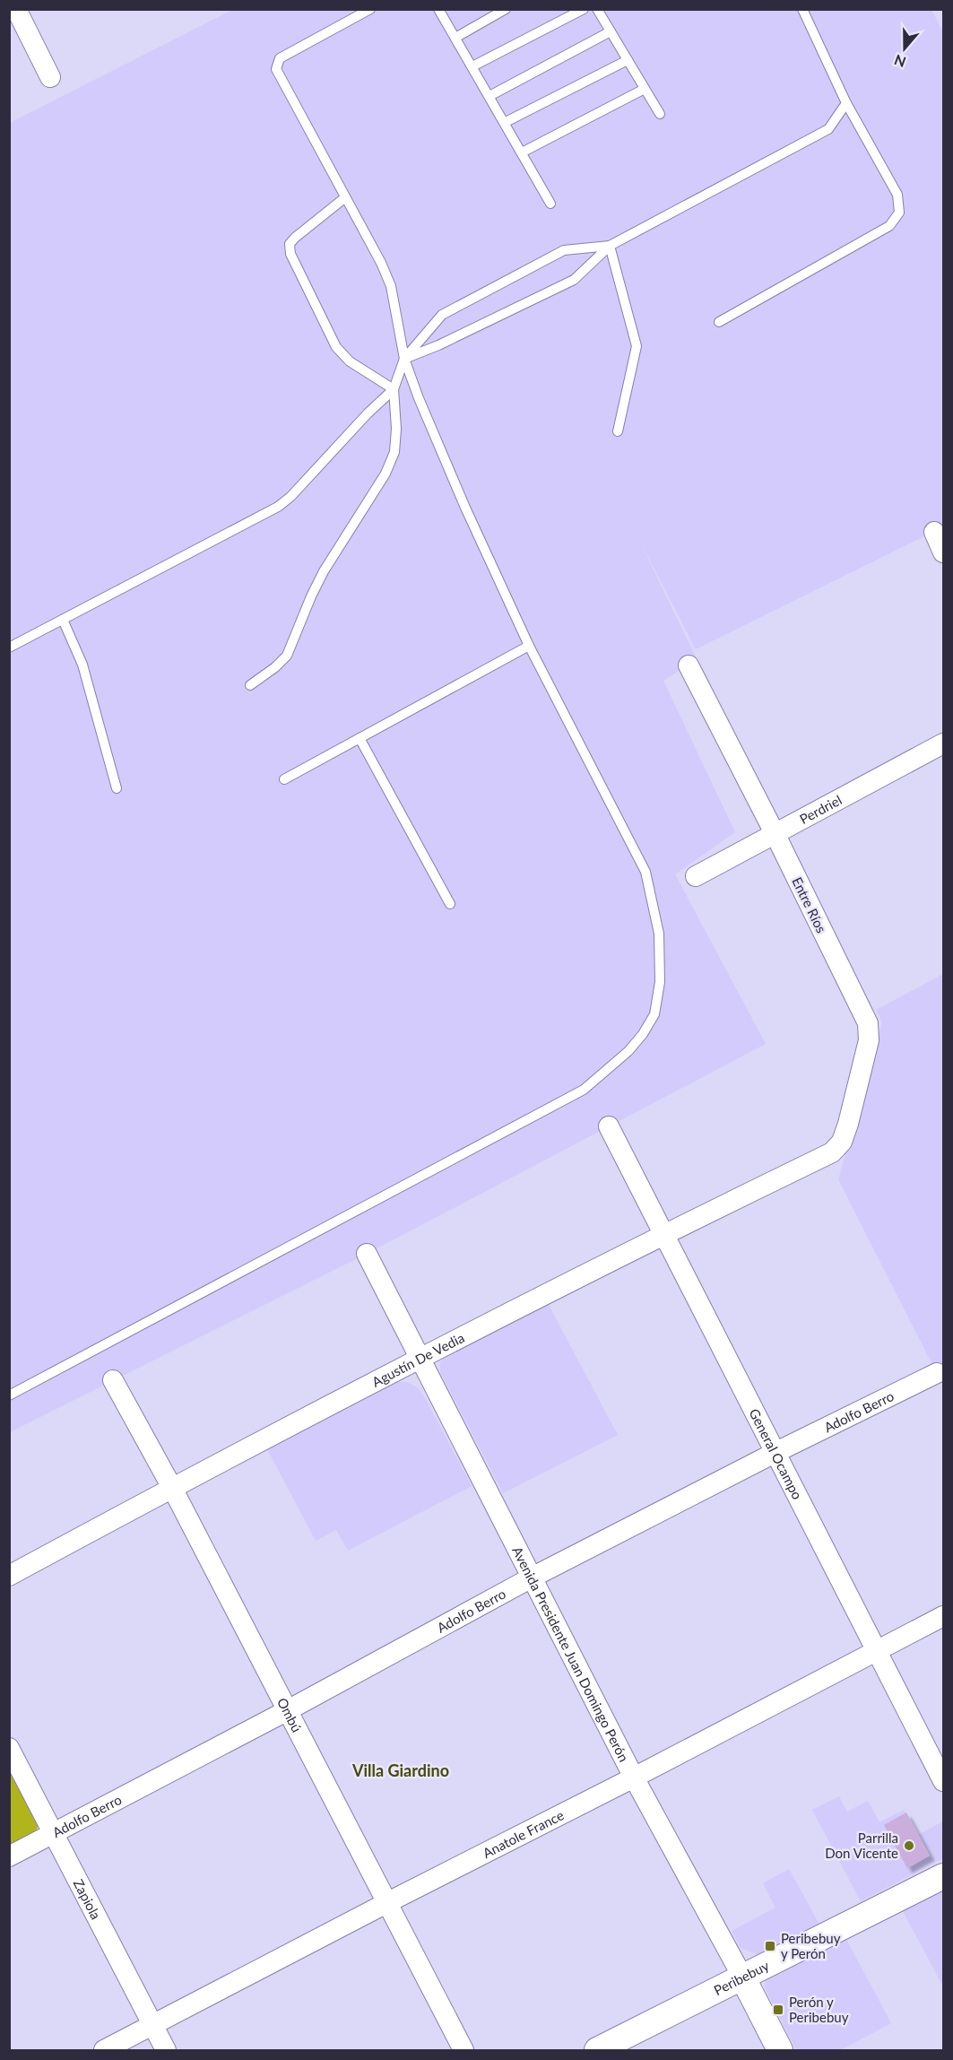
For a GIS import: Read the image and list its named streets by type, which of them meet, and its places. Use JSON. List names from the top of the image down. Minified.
{"streets":{"street":["Perdriel","Entre Ríos","Agustín De Vedia","Adolfo Berro","General Ocampo","Avenida Presidente Juan Domingo Perón","Ombú","Anatole France","Zapiola","Peribebuy"]},"crossings":[["Perdriel","Entre Ríos"],["Entre Ríos","Agustín De Vedia"],["Agustín De Vedia","General Ocampo"],["Agustín De Vedia","Avenida Presidente Juan Domingo Perón"],["Agustín De Vedia","Ombú"],["Adolfo Berro","General Ocampo"],["Adolfo Berro","Avenida Presidente Juan Domingo Perón"],["Adolfo Berro","Ombú"],["Adolfo Berro","Zapiola"],["General Ocampo","Anatole France"],["Avenida Presidente Juan Domingo Perón","Anatole France"],["Avenida Presidente Juan Domingo Perón","Peribebuy"],["Ombú","Anatole France"],["Anatole France","Zapiola"]],"districts":["Villa Giardino"],"places":{"other":["Parrilla Don Vicente"],"transit":["Peribebuy y Perón","Perón y Peribebuy"]},"north":"bottom"}
